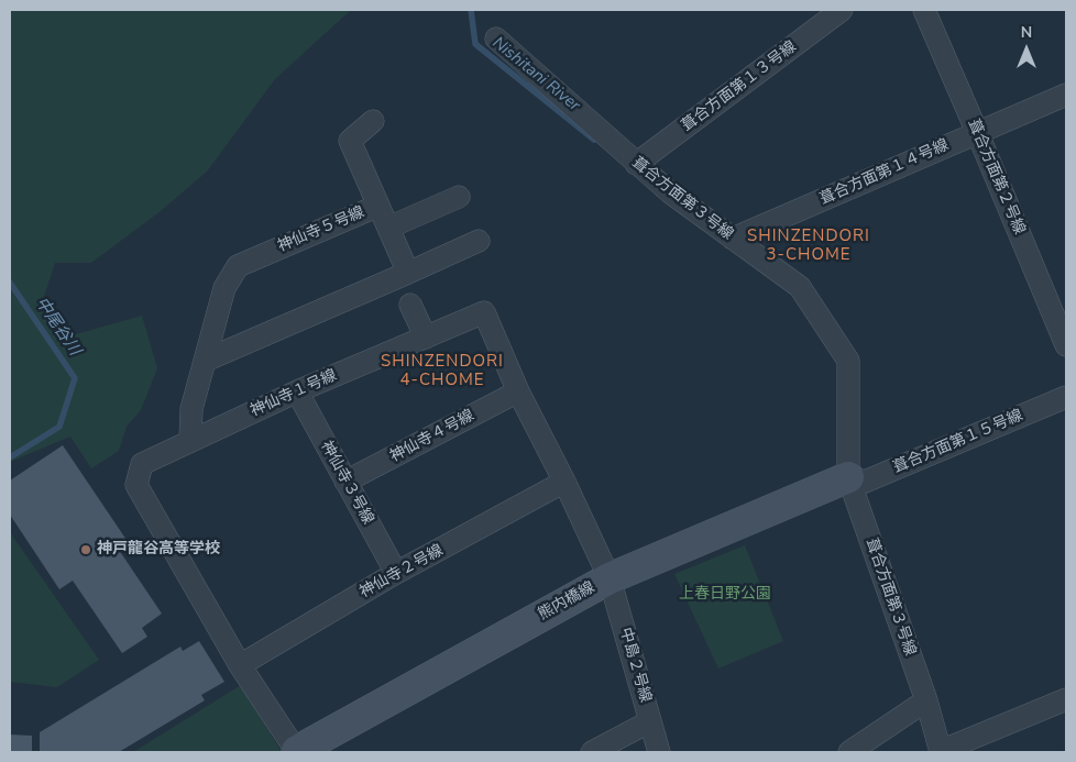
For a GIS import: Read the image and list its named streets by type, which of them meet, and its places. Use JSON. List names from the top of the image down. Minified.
{"streets":{"street":["葺合方面第１３号線","葺合方面第１４号線","葺合方面第２号線","葺合方面第３号線","神仙寺５号線","神仙寺１号線","神仙寺４号線","葺合方面第１５号線","神仙寺３号線","神仙寺２号線","熊内橋線","中島２号線"]},"crossings":[["葺合方面第１３号線","葺合方面第３号線"],["葺合方面第１４号線","葺合方面第２号線"],["葺合方面第１４号線","葺合方面第３号線"],["葺合方面第３号線","葺合方面第１５号線"],["葺合方面第３号線","熊内橋線"],["神仙寺５号線","神仙寺１号線"],["神仙寺１号線","神仙寺４号線"],["神仙寺１号線","神仙寺３号線"],["神仙寺１号線","神仙寺２号線"],["神仙寺１号線","熊内橋線"],["神仙寺１号線","中島２号線"],["神仙寺４号線","神仙寺３号線"],["葺合方面第１５号線","熊内橋線"],["神仙寺３号線","神仙寺２号線"],["熊内橋線","中島２号線"]],"districts":["SHINZENDORI 3-CHOME","SHINZENDORI 4-CHOME"],"water":["Nishitani River","中尾谷川"],"parks":["上春日野公園"],"places":["神戸龍谷高等学校"],"north":"top"}
